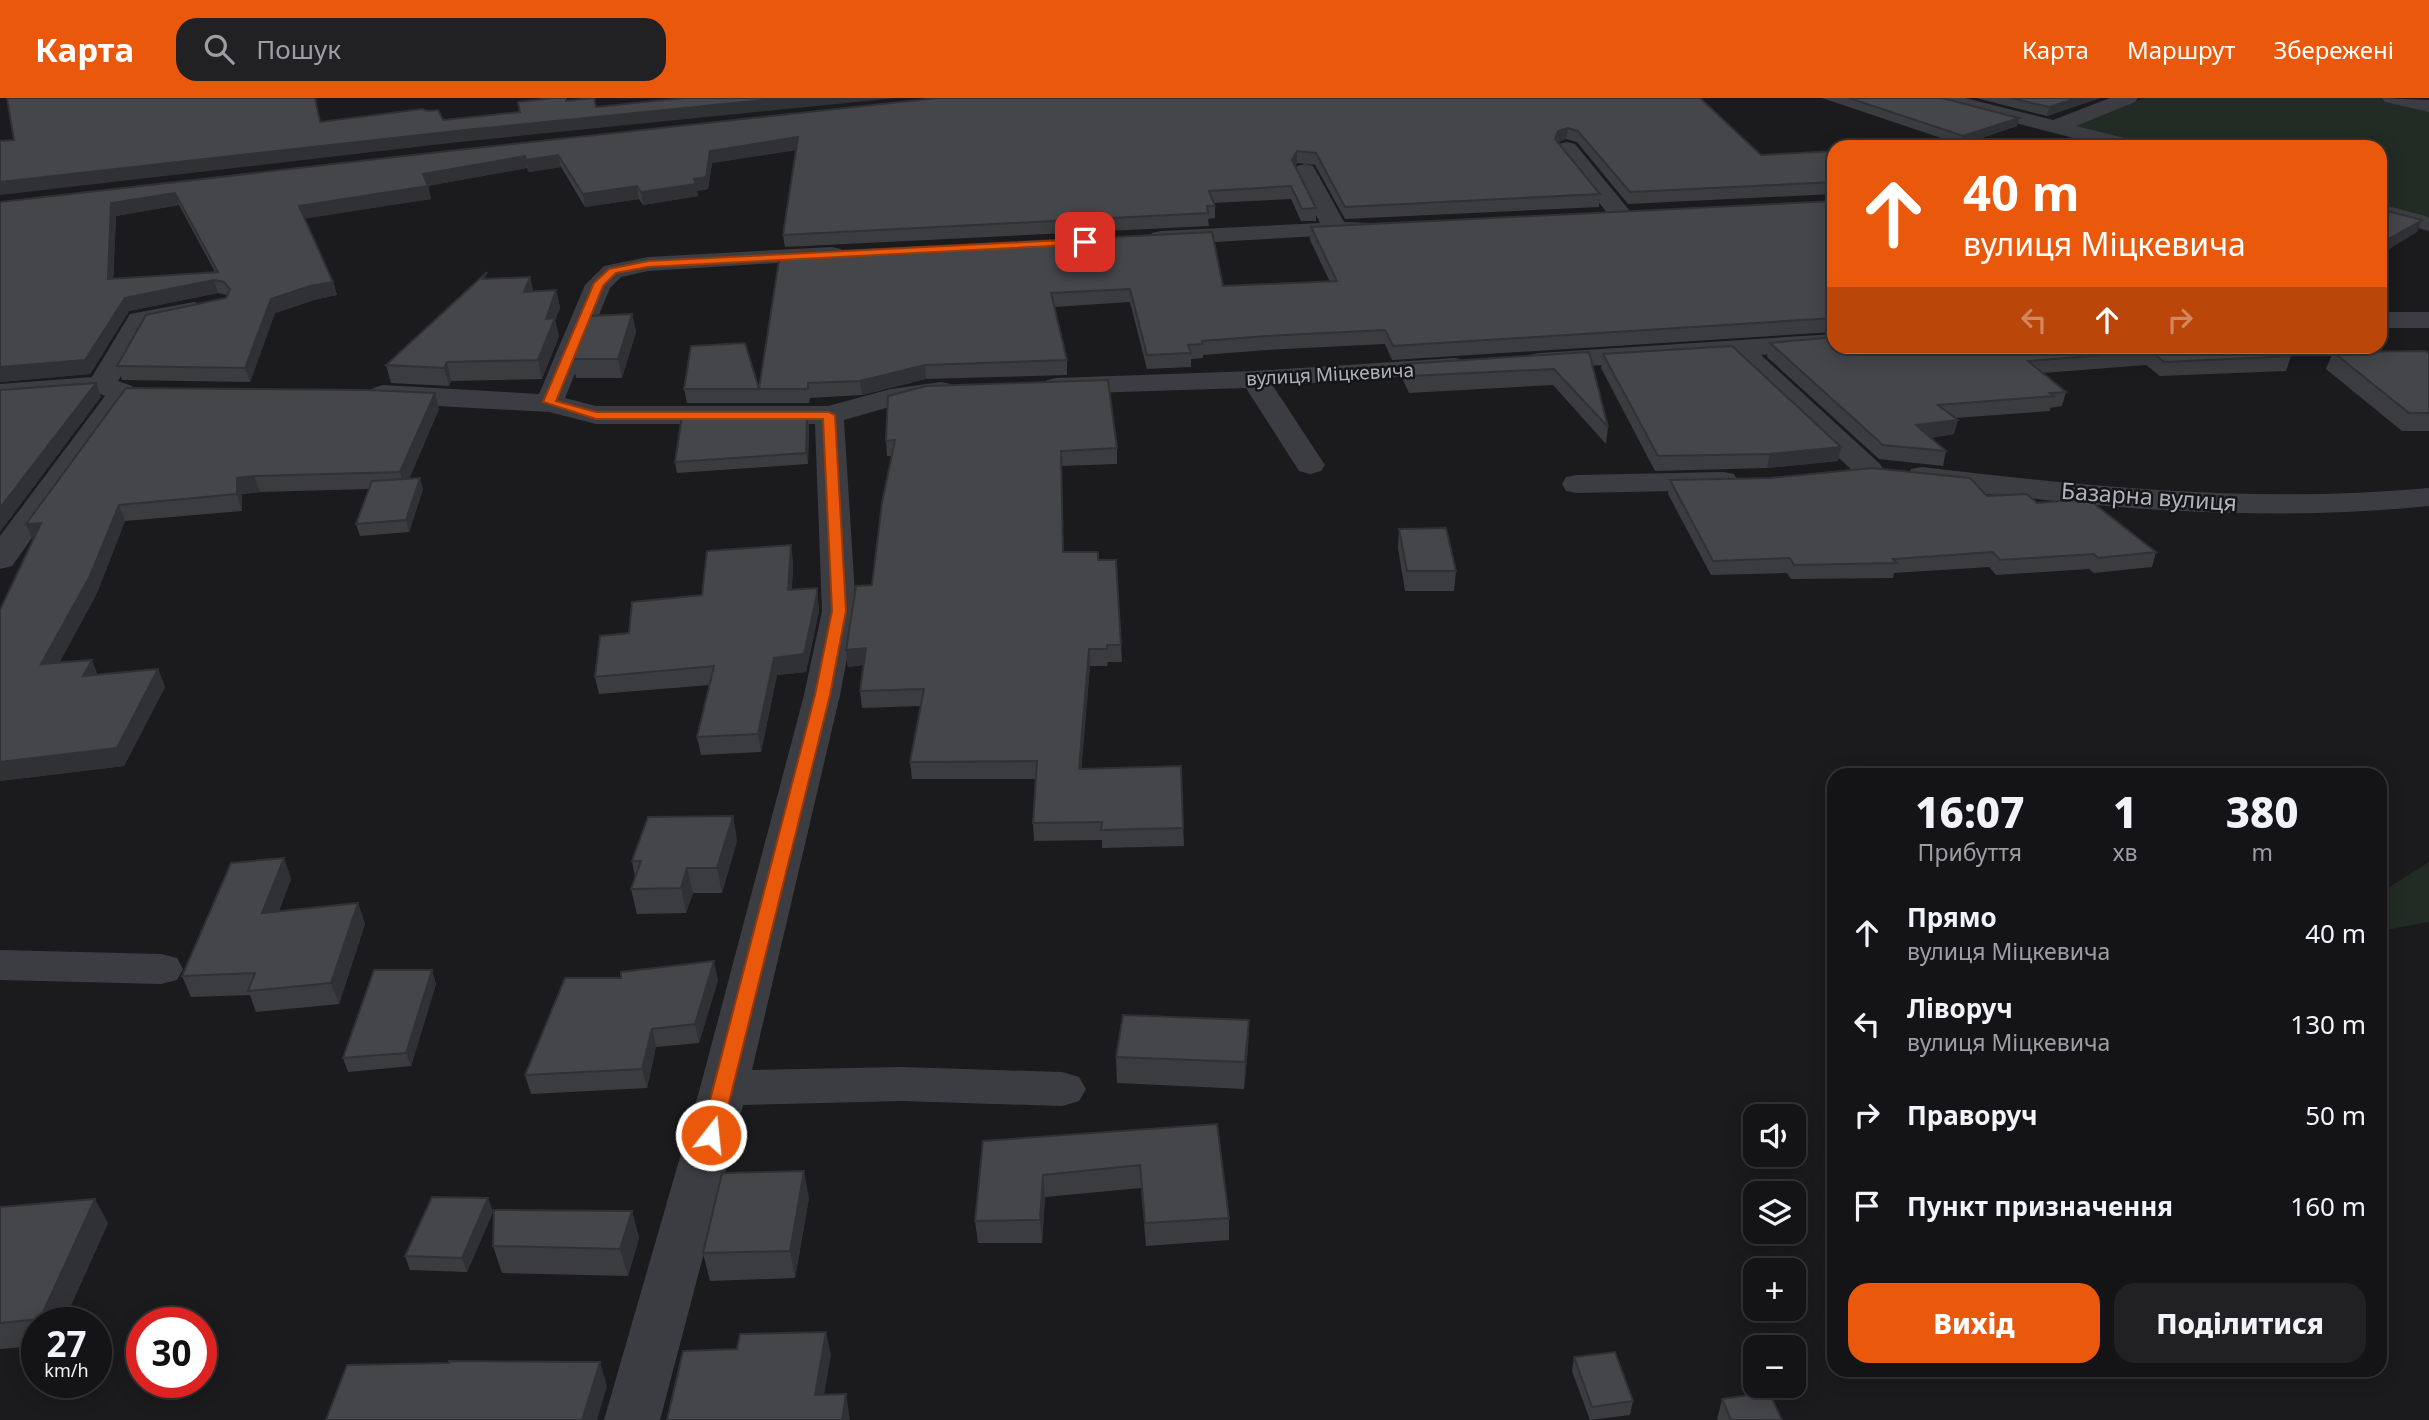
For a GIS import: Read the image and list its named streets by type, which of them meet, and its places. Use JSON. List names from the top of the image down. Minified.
{"streets":{"street":["вулиця Міцкевича","Базарна вулиця"]},"page":{"header":"Карта","search":"Пошук","nav":["Карта","Маршрут","Збережені"],"turn":["40 m","вулиця Міцкевича"],"eta":["16:07","Прибуття","1","хв","380","m"],"list":[{"name":"Прямо","note":"вулиця Міцкевича","value":"40 m"},{"name":"Ліворуч","note":"вулиця Міцкевича","value":"130 m"},{"name":"Праворуч","value":"50 m"},{"name":"Пункт призначення","value":"160 m"}],"map_buttons":["+","−"],"buttons":["Вихід","Поділитися"],"speed":"27 km/h","limit":"30"}}
